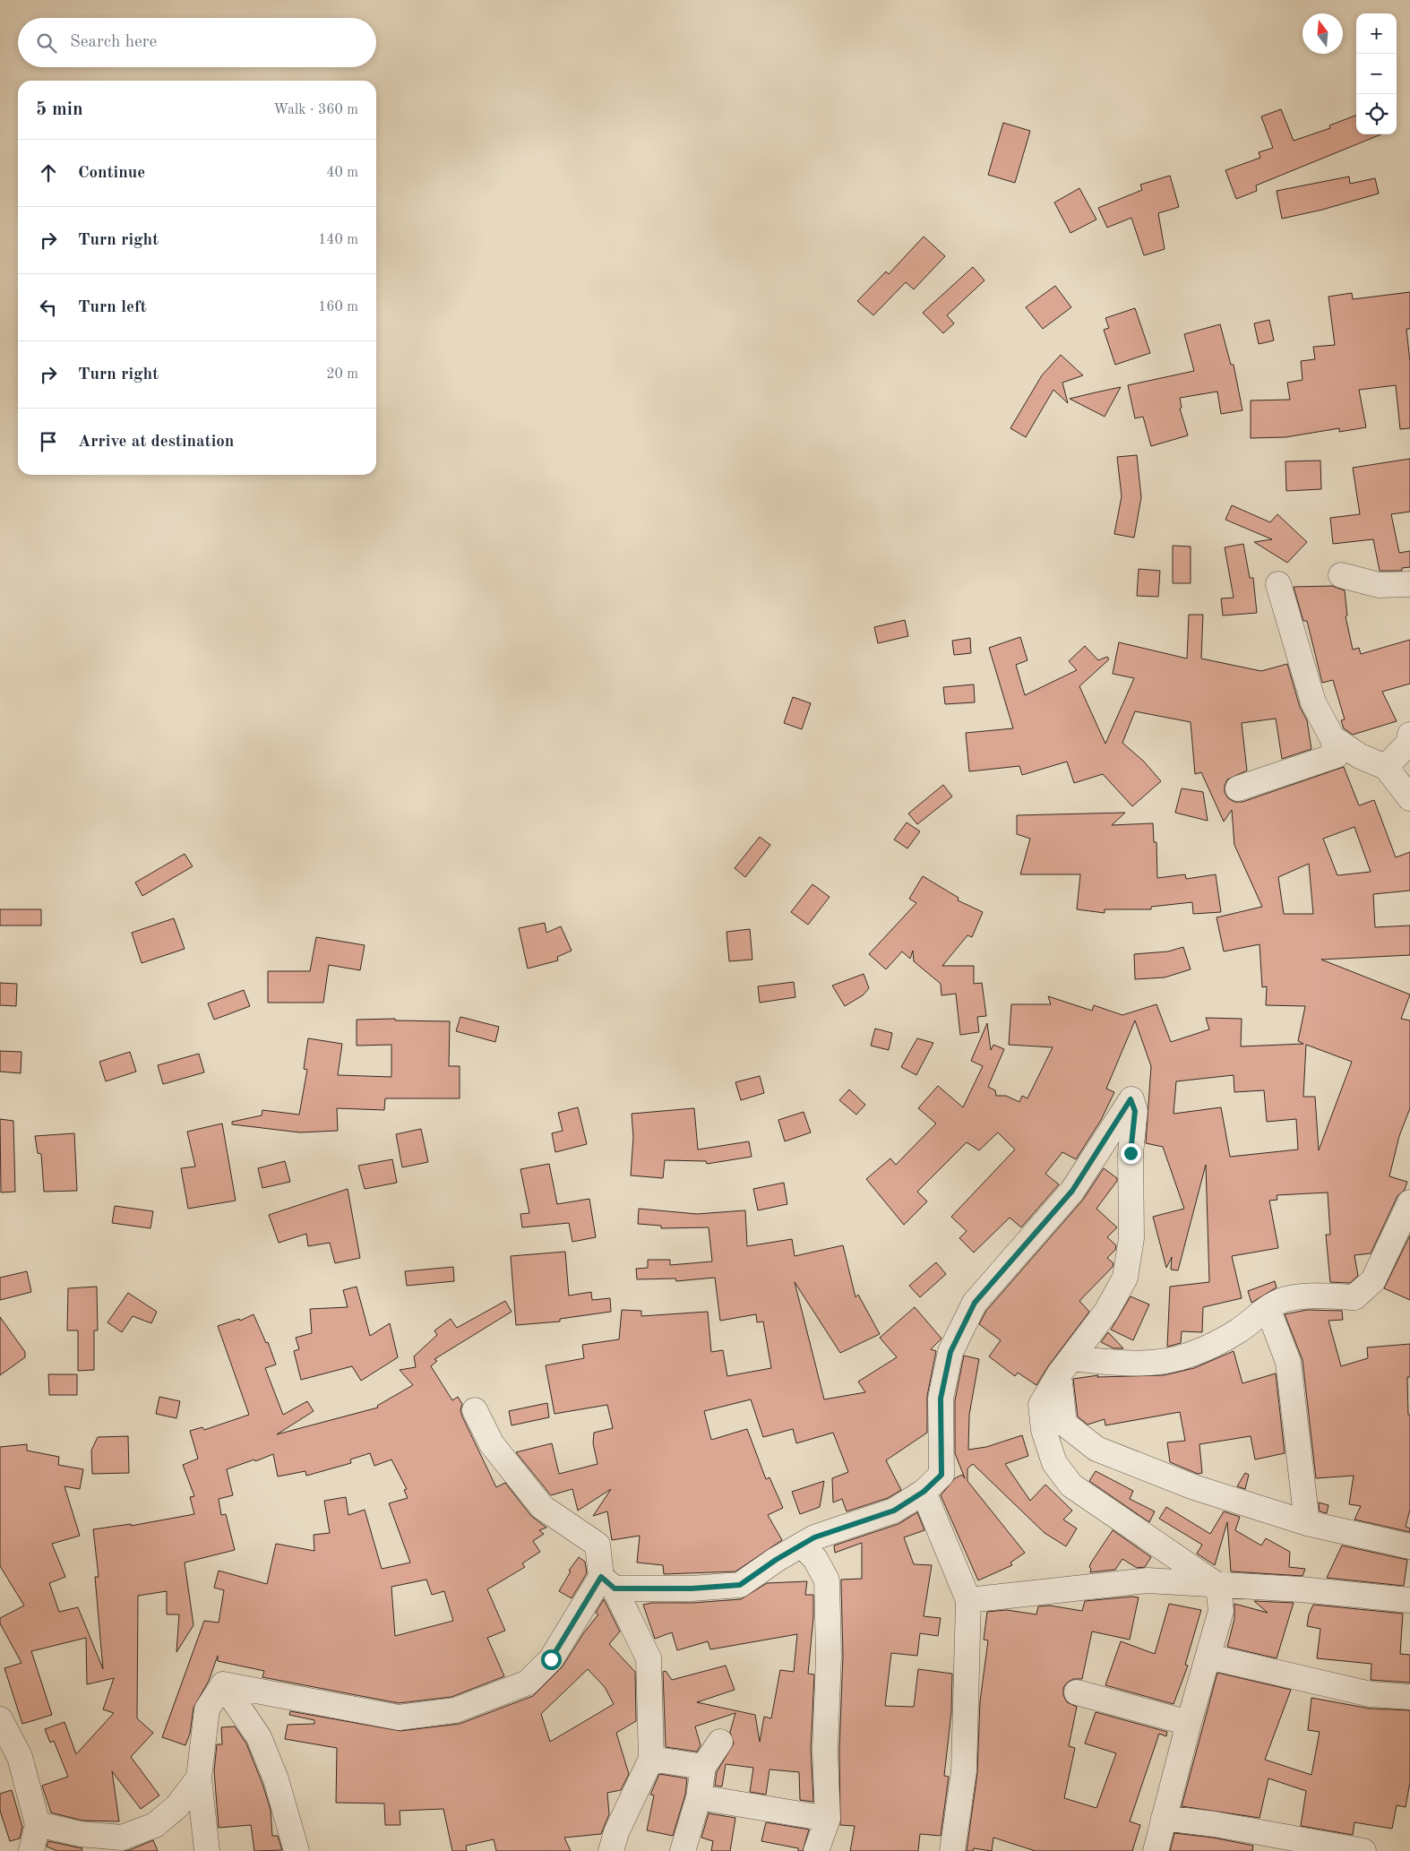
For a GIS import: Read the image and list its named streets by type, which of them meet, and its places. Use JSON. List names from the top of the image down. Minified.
{"north":"top","page":{"map_buttons":["+","−"],"search":"Search here","heading":["5 min","Walk · 360 m"],"list":[["Continue","40 m"],["Turn right","140 m"],["Turn left","160 m"],["Turn right","20 m"],"Arrive at destination"]}}
